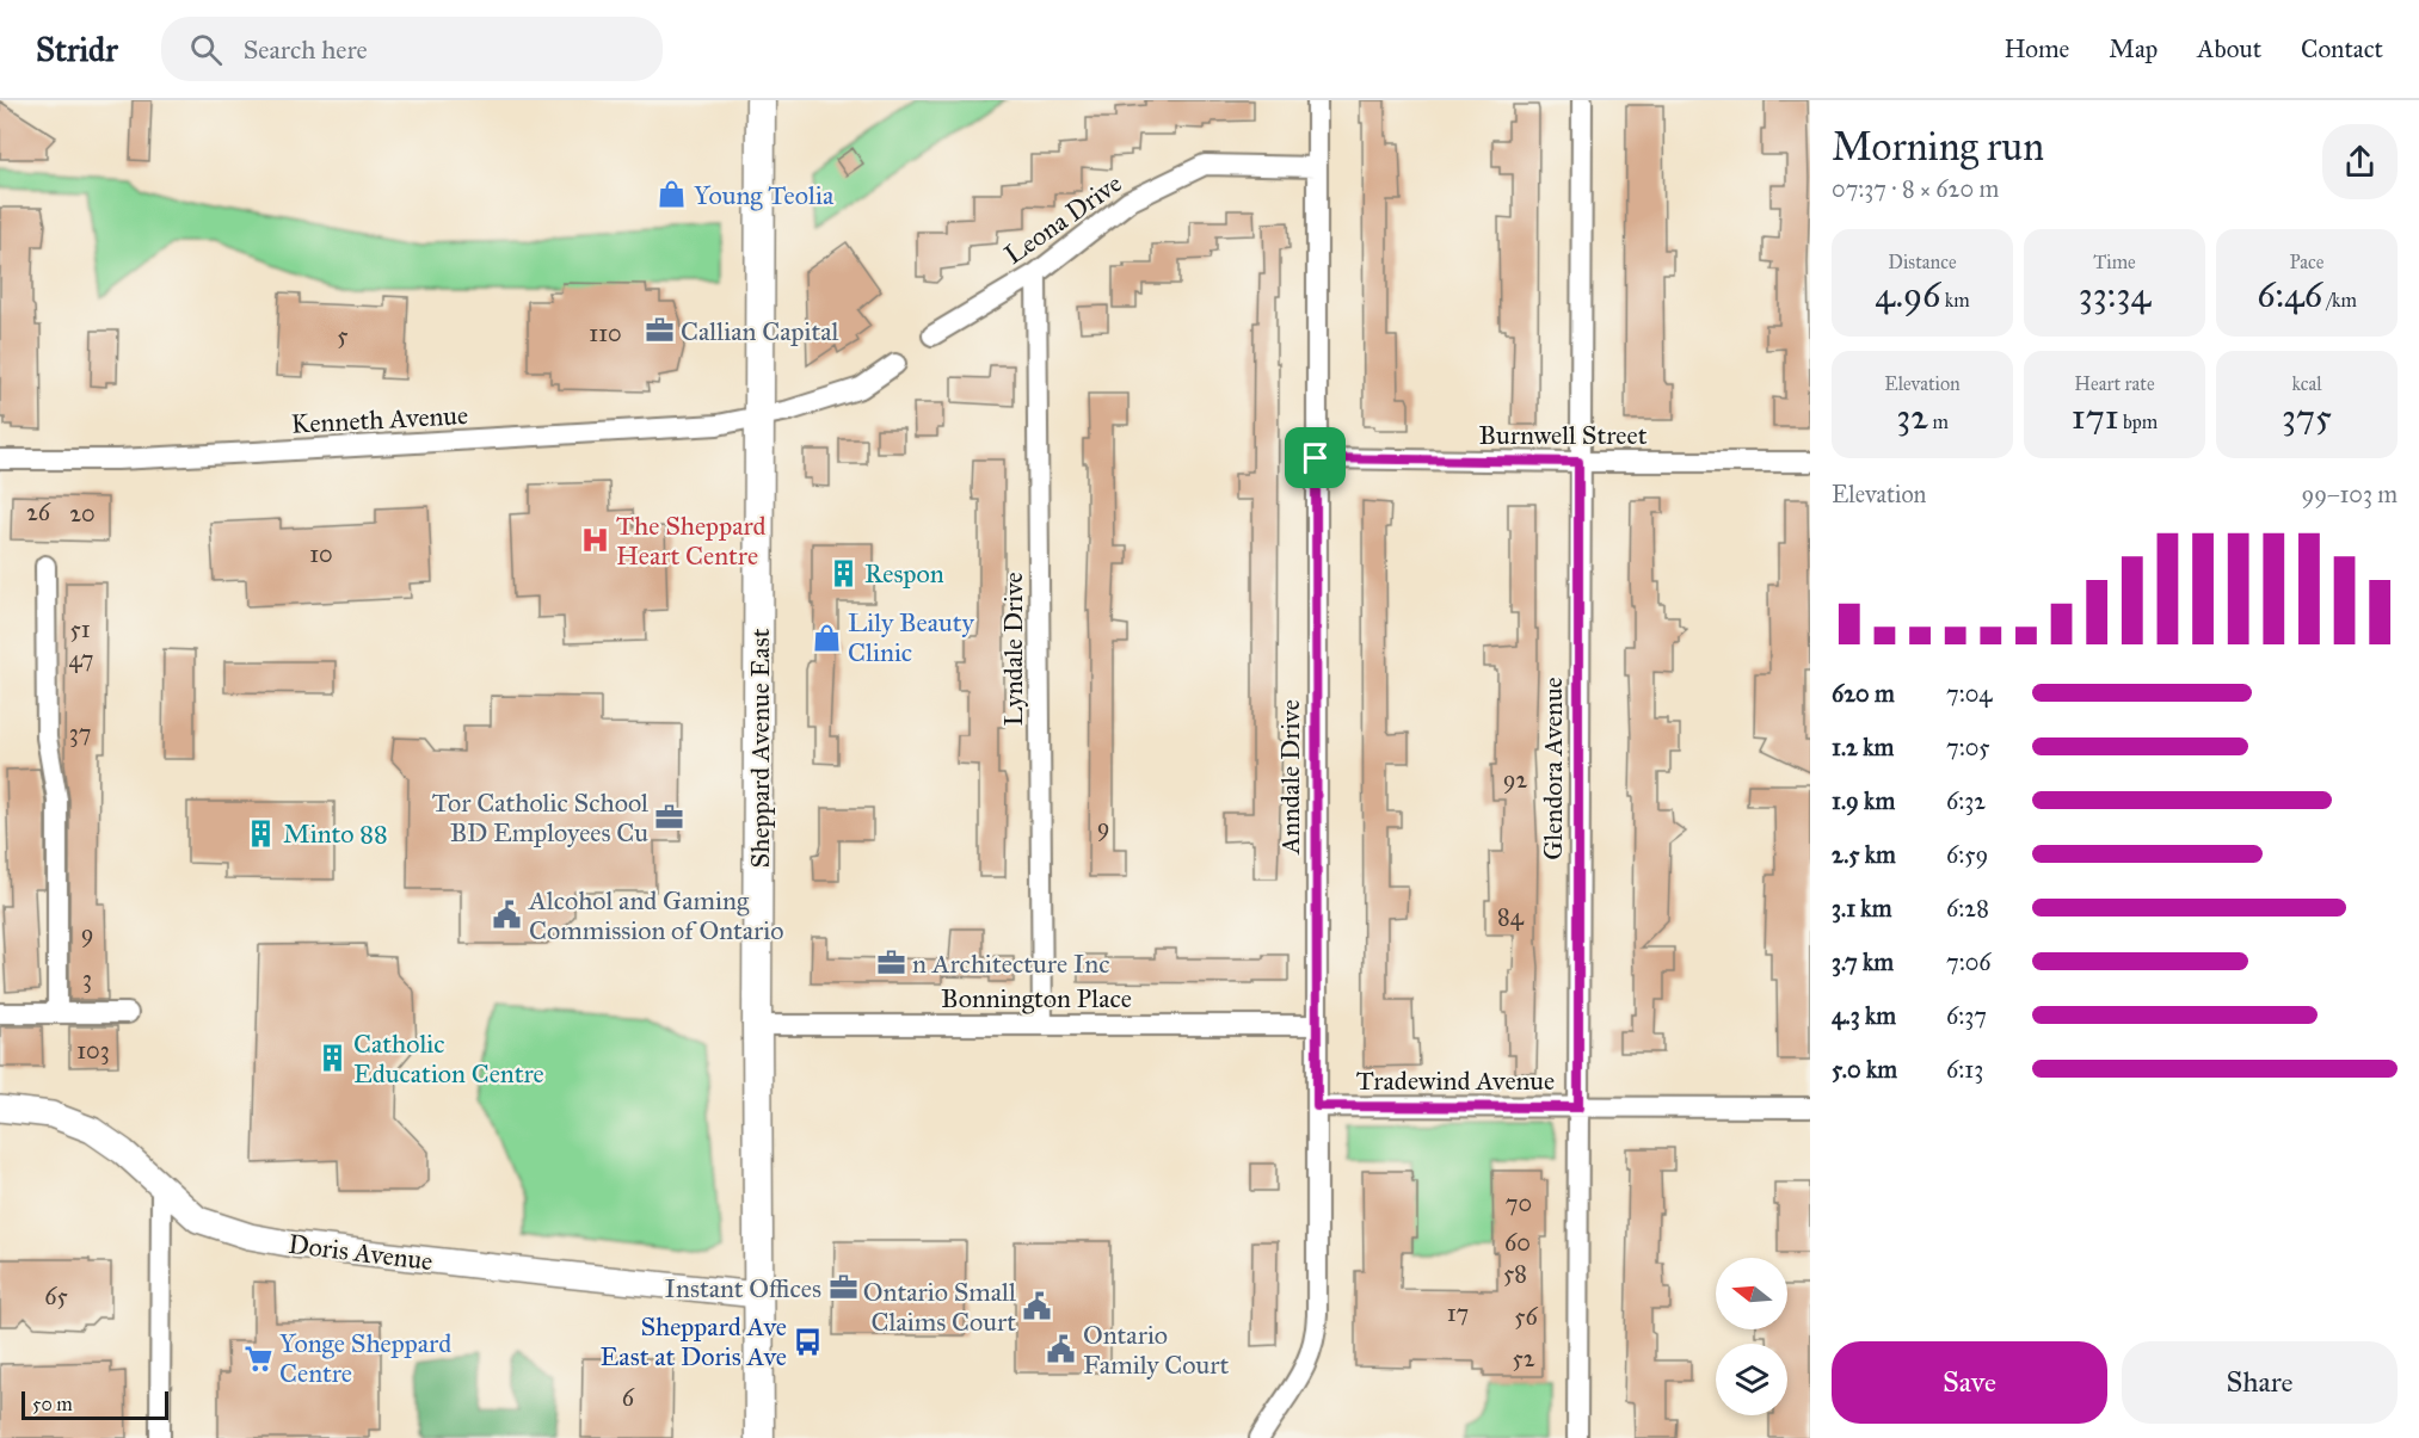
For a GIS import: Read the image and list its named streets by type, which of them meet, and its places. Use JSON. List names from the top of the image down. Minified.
{"streets":{"main road":["Sheppard Avenue East"],"street":["Leona Drive","Kenneth Avenue","Burnwell Street","Lyndale Drive","Glendora Avenue","Anndale Drive","Bonnington Place","Tradewind Avenue","Doris Avenue"]},"crossings":[["Leona Drive","Lyndale Drive"],["Leona Drive","Anndale Drive"],["Kenneth Avenue","Sheppard Avenue East"],["Burnwell Street","Glendora Avenue"],["Burnwell Street","Anndale Drive"],["Lyndale Drive","Bonnington Place"],["Sheppard Avenue East","Bonnington Place"],["Sheppard Avenue East","Doris Avenue"],["Glendora Avenue","Tradewind Avenue"],["Anndale Drive","Bonnington Place"],["Anndale Drive","Tradewind Avenue"]],"places":{"shop":["Young Teolia","Lily Beauty Clinic"],"office":["Callian Capital","Tor Catholic School BD Employees Cu","n Architecture Inc","Instant Offices"],"hospital":["The Sheppard Heart Centre"],"building":["Respon","Minto 88","Catholic Education Centre"],"public building":["Alcohol and Gaming Commission of Ontario","Ontario Small Claims Court","Ontario Family Court"],"bus stop":["Sheppard Ave East at Doris Ave"],"supermarket":["Yonge Sheppard Centre"]},"house_numbers":["110","5","26","20","10","51","47","37","92","9","84","9","3","103","70","60","58","65","17","56","52","6"],"scale_bar":"50 m","north":"left","page":{"header":"Stridr","search":"Search here","nav":["Home","Map","About","Contact"],"heading":["Morning run","07:37 · 8 × 620 m"],"stats":[["Distance","4.96 km"],["Time","33:34"],["Pace","6:46 /km"],["Elevation","32 m"],["Heart rate","171 bpm"],["kcal","375"]],"chart":["Elevation","99–103 m"],"list":[{"name":"620 m","note":"7:04"},{"name":"1.2 km","note":"7:05"},{"name":"1.9 km","note":"6:32"},{"name":"2.5 km","note":"6:59"},{"name":"3.1 km","note":"6:28"},{"name":"3.7 km","note":"7:06"},{"name":"4.3 km","note":"6:37"},{"name":"5.0 km","note":"6:13"}],"buttons":["Save","Share"],"scale":"50 m"}}
